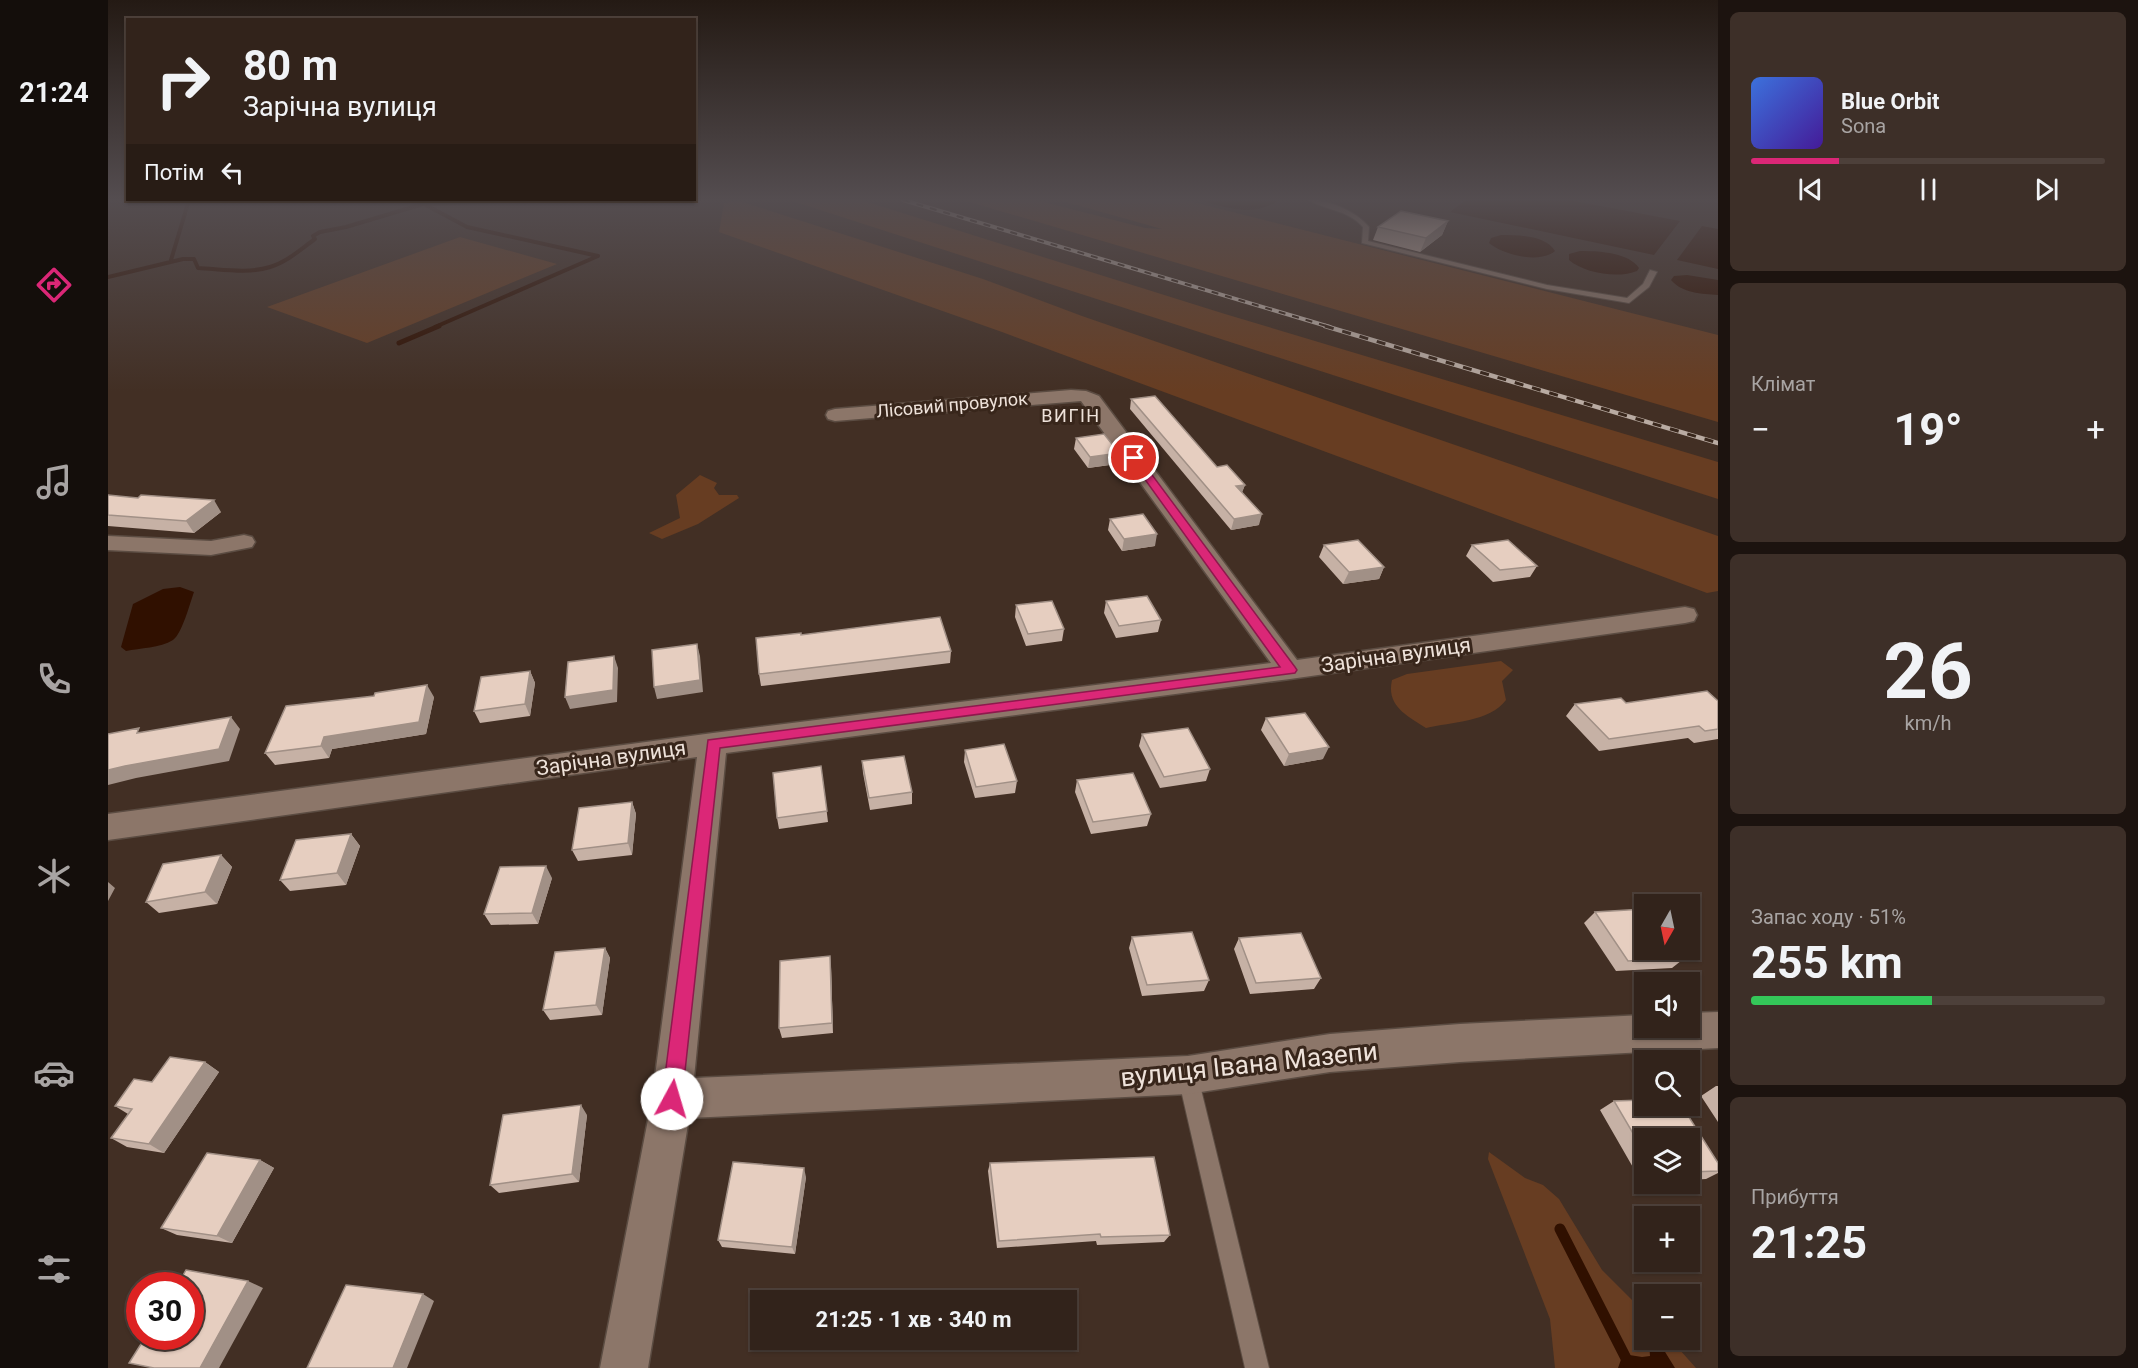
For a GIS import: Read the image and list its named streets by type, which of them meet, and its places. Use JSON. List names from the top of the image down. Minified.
{"streets":{"street":["Лісовий провулок","Зарічна вулиця","вулиця Івана Мазепи"]},"crossings":[["Лісовий провулок","Зарічна вулиця"]],"districts":["ВИГІН"],"north":"bottom","page":{"tabs":"21:24","turn":["80 m","Зарічна вулиця"],"song":["Blue Orbit","Sona"],"then":"Потім","tile":["Клімат",["26","km/h"],["Запас ходу · 51%","255 km"],["Прибуття","21:25"]],"heat":["−","19°","+"],"map_buttons":["+","−"],"limit":"30","trip":"21:25 · 1 хв · 340 m"}}
